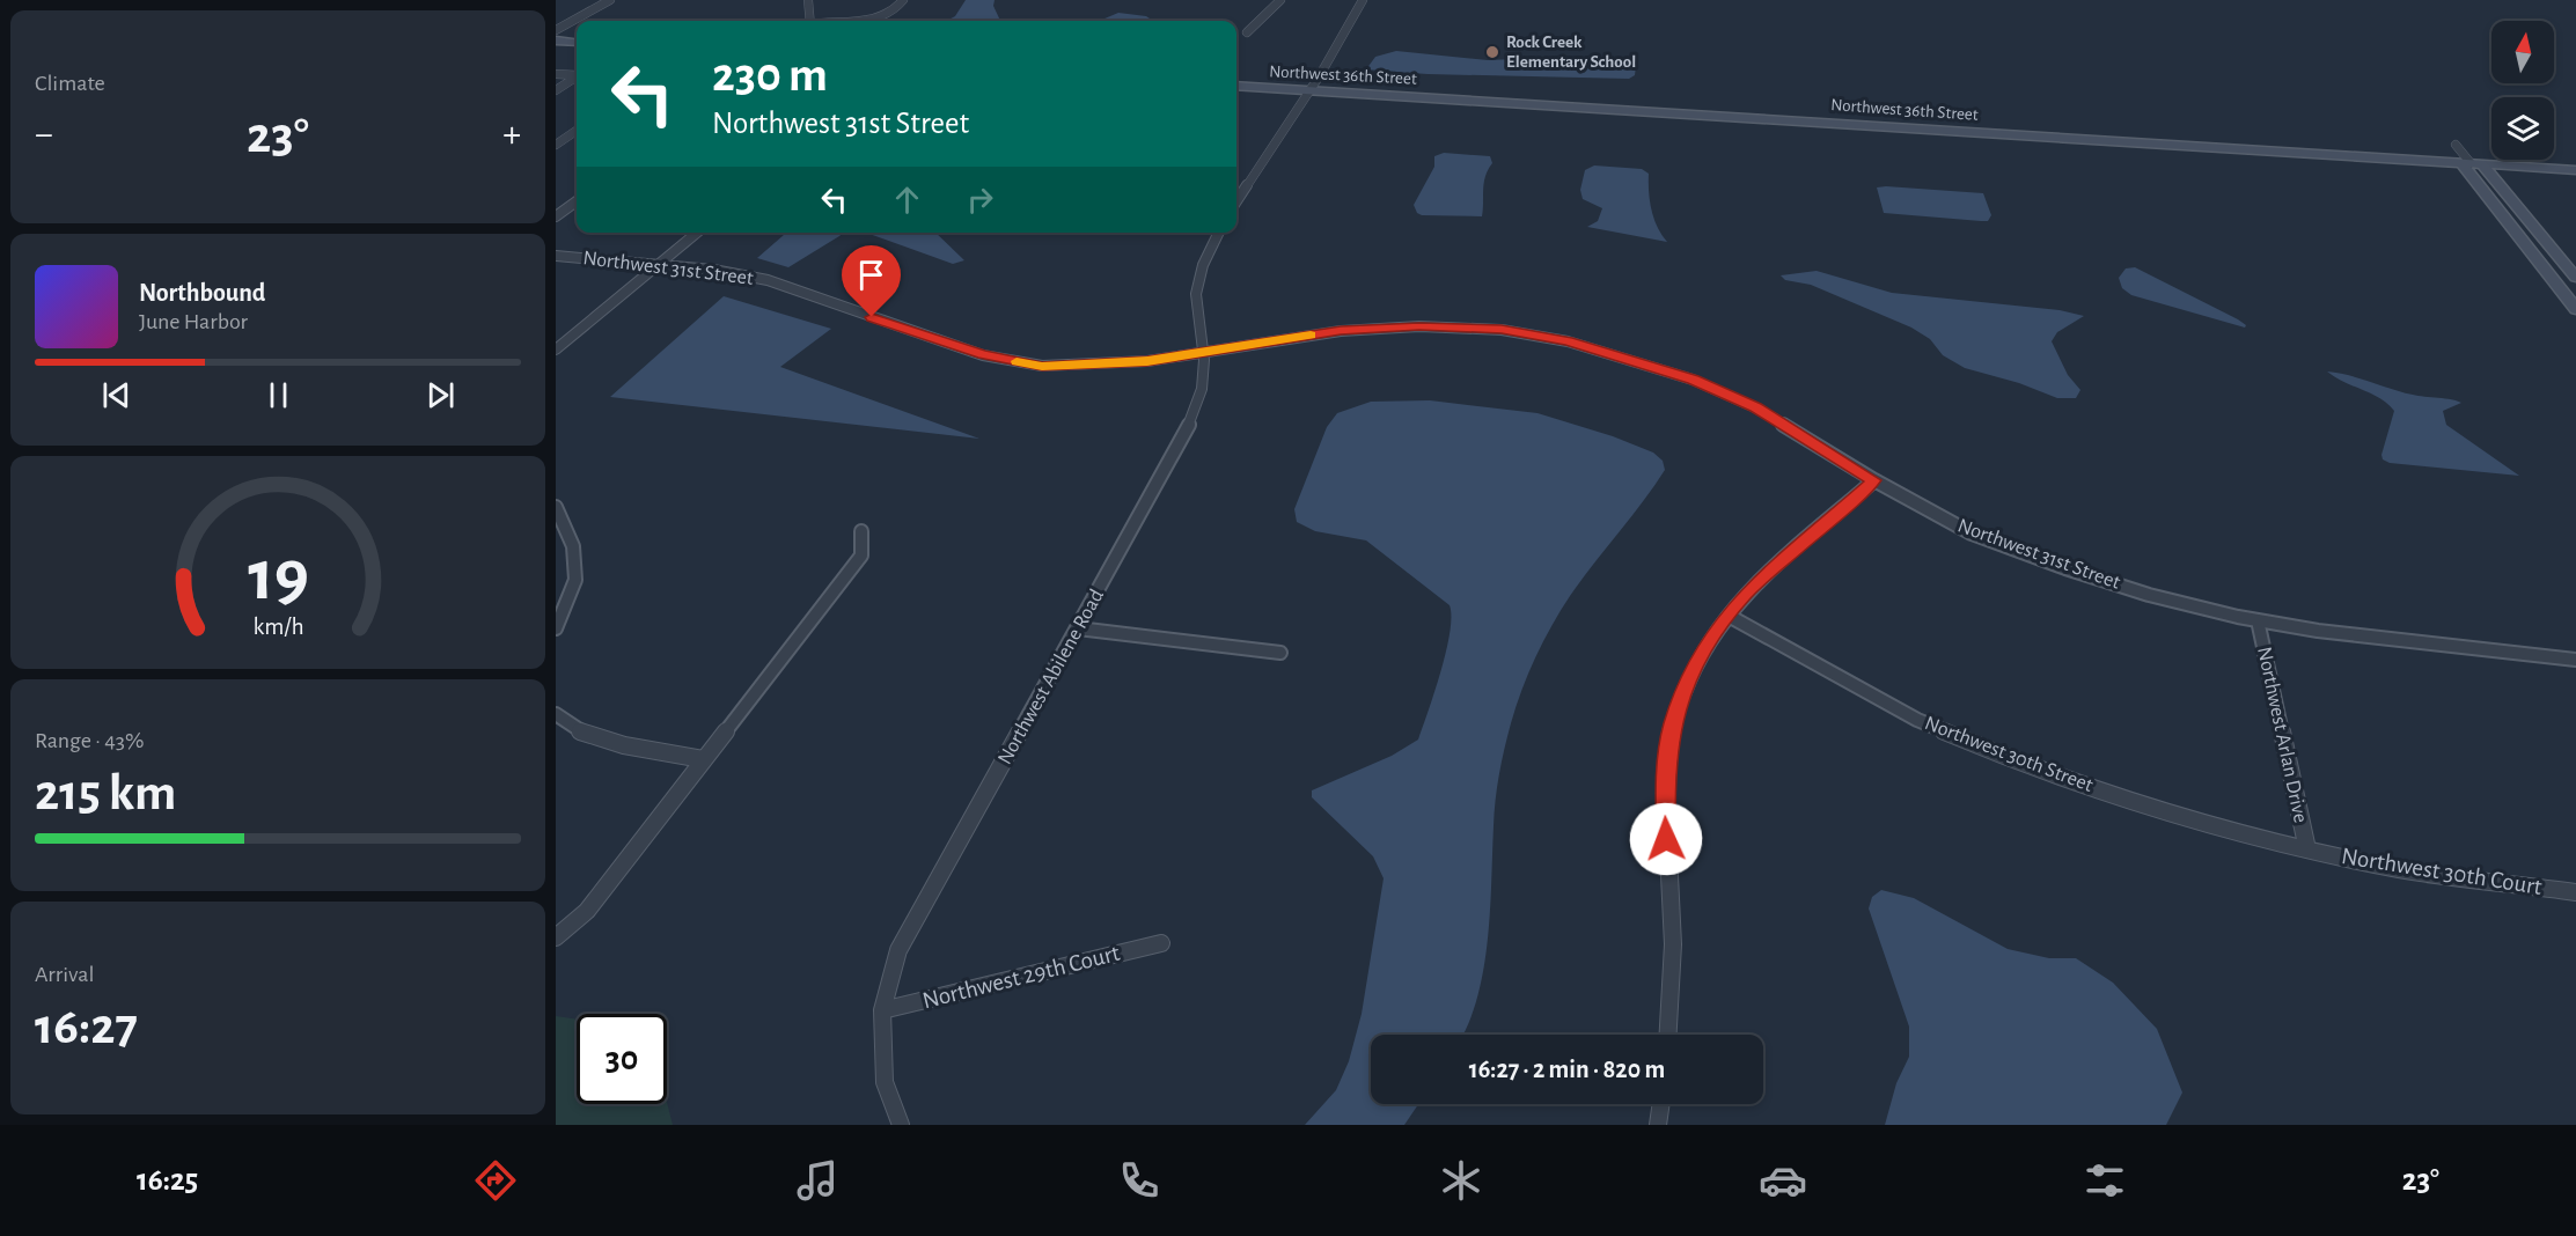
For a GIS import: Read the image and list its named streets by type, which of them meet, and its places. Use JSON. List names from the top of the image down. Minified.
{"streets":{"main road":["Northwest 36th Street"],"street":["Northwest 31st Street","Northwest Abilene Road","Northwest Arlan Drive","Northwest 30th Street","Northwest 30th Court","Northwest 29th Court"]},"crossings":[["Northwest 31st Street","Northwest Abilene Road"],["Northwest 31st Street","Northwest Arlan Drive"],["Northwest Abilene Road","Northwest 29th Court"],["Northwest Arlan Drive","Northwest 30th Street"],["Northwest Arlan Drive","Northwest 30th Court"],["Northwest 30th Street","Northwest 30th Court"]],"places":["Rock Creek Elementary School"],"north":"top","page":{"tile":["Climate",["Range · 43%","215 km"],["Arrival","16:27"]],"turn":["230 m","Northwest 31st Street"],"heat":["−","23°","+"],"song":["Northbound","June Harbor"],"limit":"30","trip":"16:27 · 2 min · 820 m","tabs":["16:25","23°"],"gauge":["19","km/h"]}}
